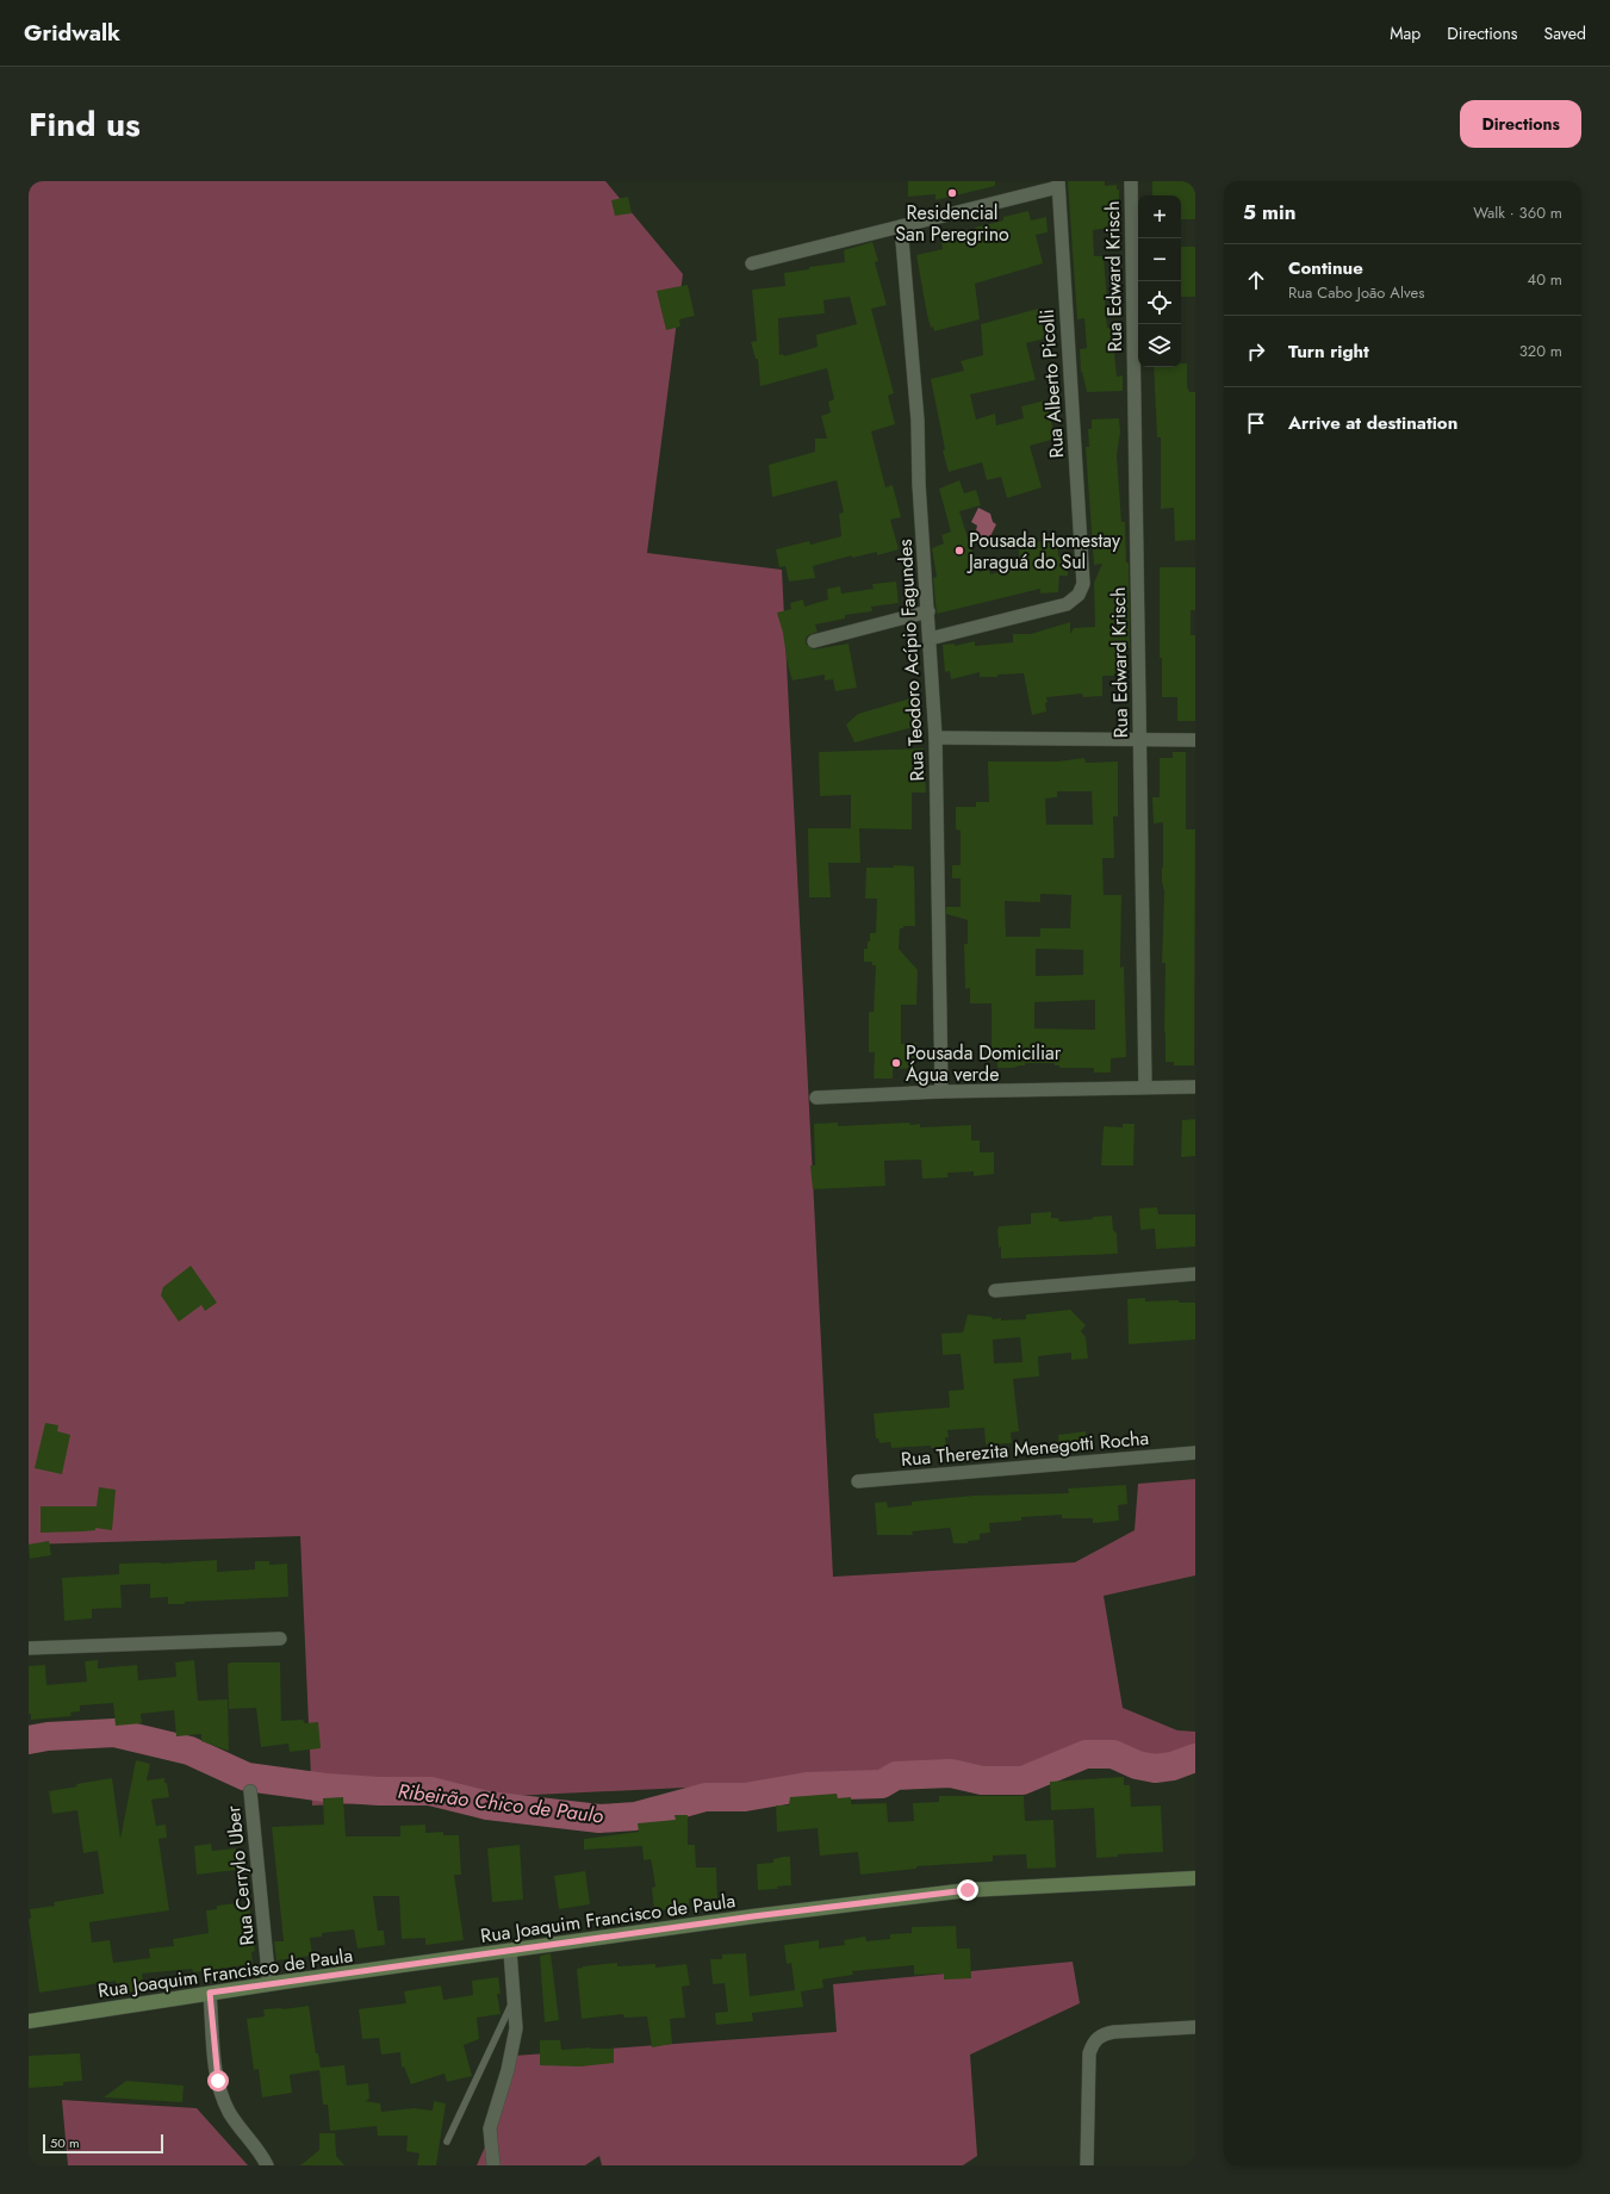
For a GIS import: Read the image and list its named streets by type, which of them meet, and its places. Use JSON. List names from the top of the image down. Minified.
{"streets":{"main road":["Rua Joaquim Francisco de Paula"],"street":["Rua Edward Krisch","Rua Alberto Picolli","Rua Teodoro Acípio Fagundes","Rua Therezita Menegotti Rocha","Rua Cerrylo Uber"]},"crossings":[["Rua Alberto Picolli","Rua Teodoro Acípio Fagundes"],["Rua Cerrylo Uber","Rua Joaquim Francisco de Paula"]],"water":["Ribeirão Chico de Paulo"],"places":["Residencial San Peregrino","Pousada Homestay Jaraguá do Sul","Pousada Domiciliar Água verde"],"scale_bar":"50 m","page":{"header":"Gridwalk","nav":["Map","Directions","Saved"],"title":"Find us","buttons":"Directions","heading":["5 min","Walk · 360 m"],"map_buttons":["+","−"],"list":[["Continue","Rua Cabo João Alves","40 m"],["Turn right","320 m"],"Arrive at destination"],"scale":"50 m"}}
